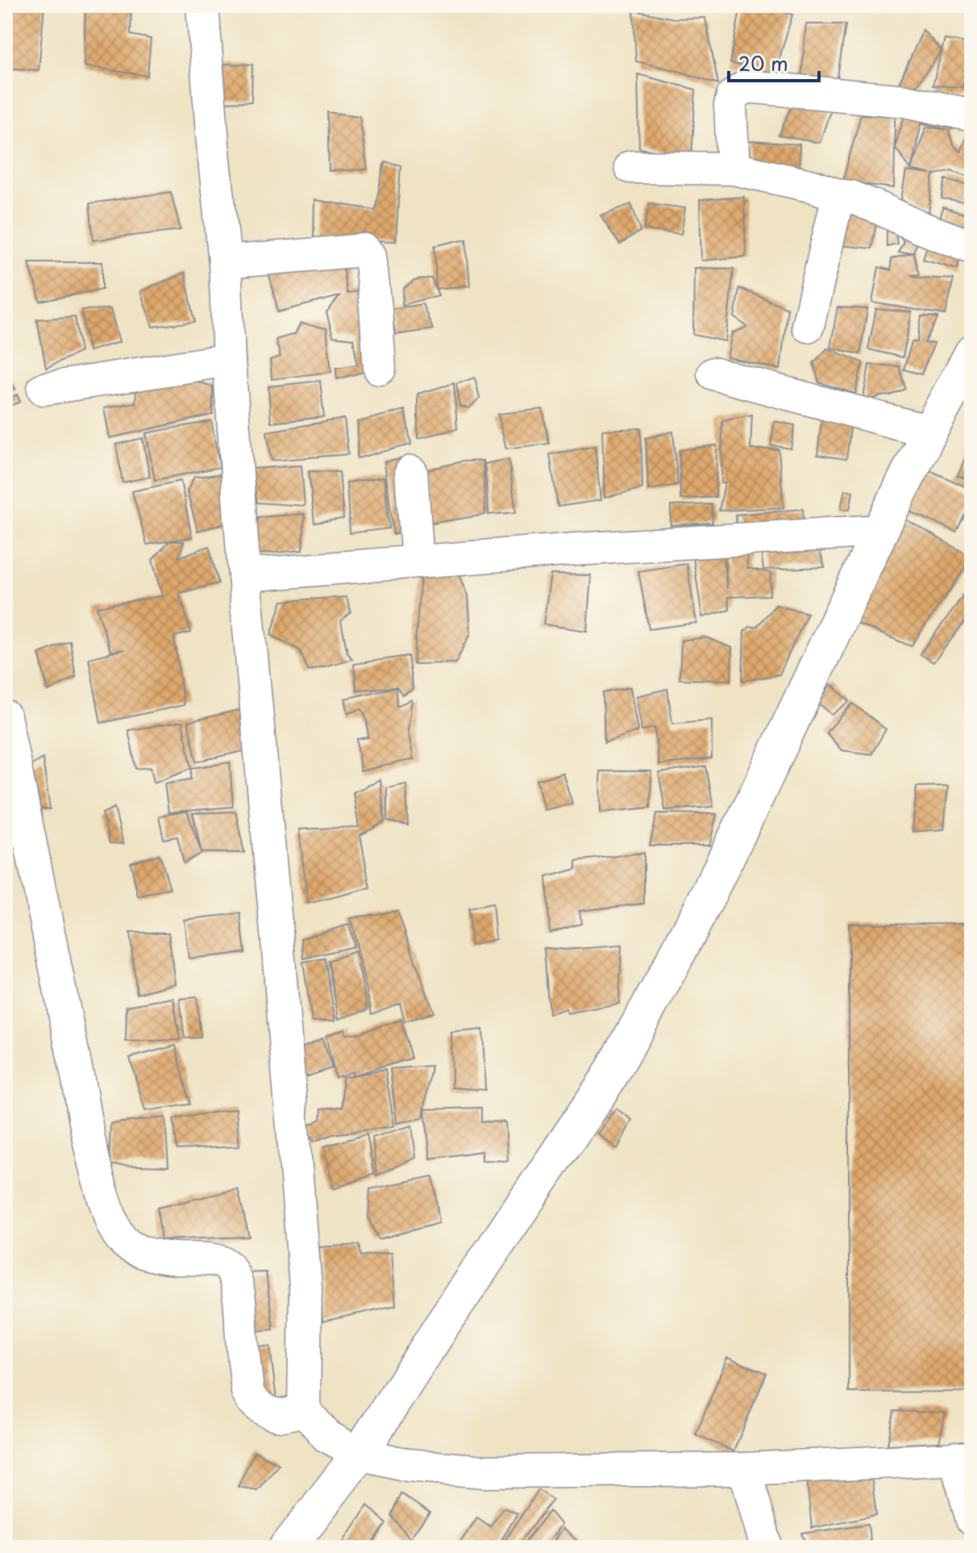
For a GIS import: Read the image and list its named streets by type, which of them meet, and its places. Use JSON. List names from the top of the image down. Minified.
{"scale_bar":"20 m"}
